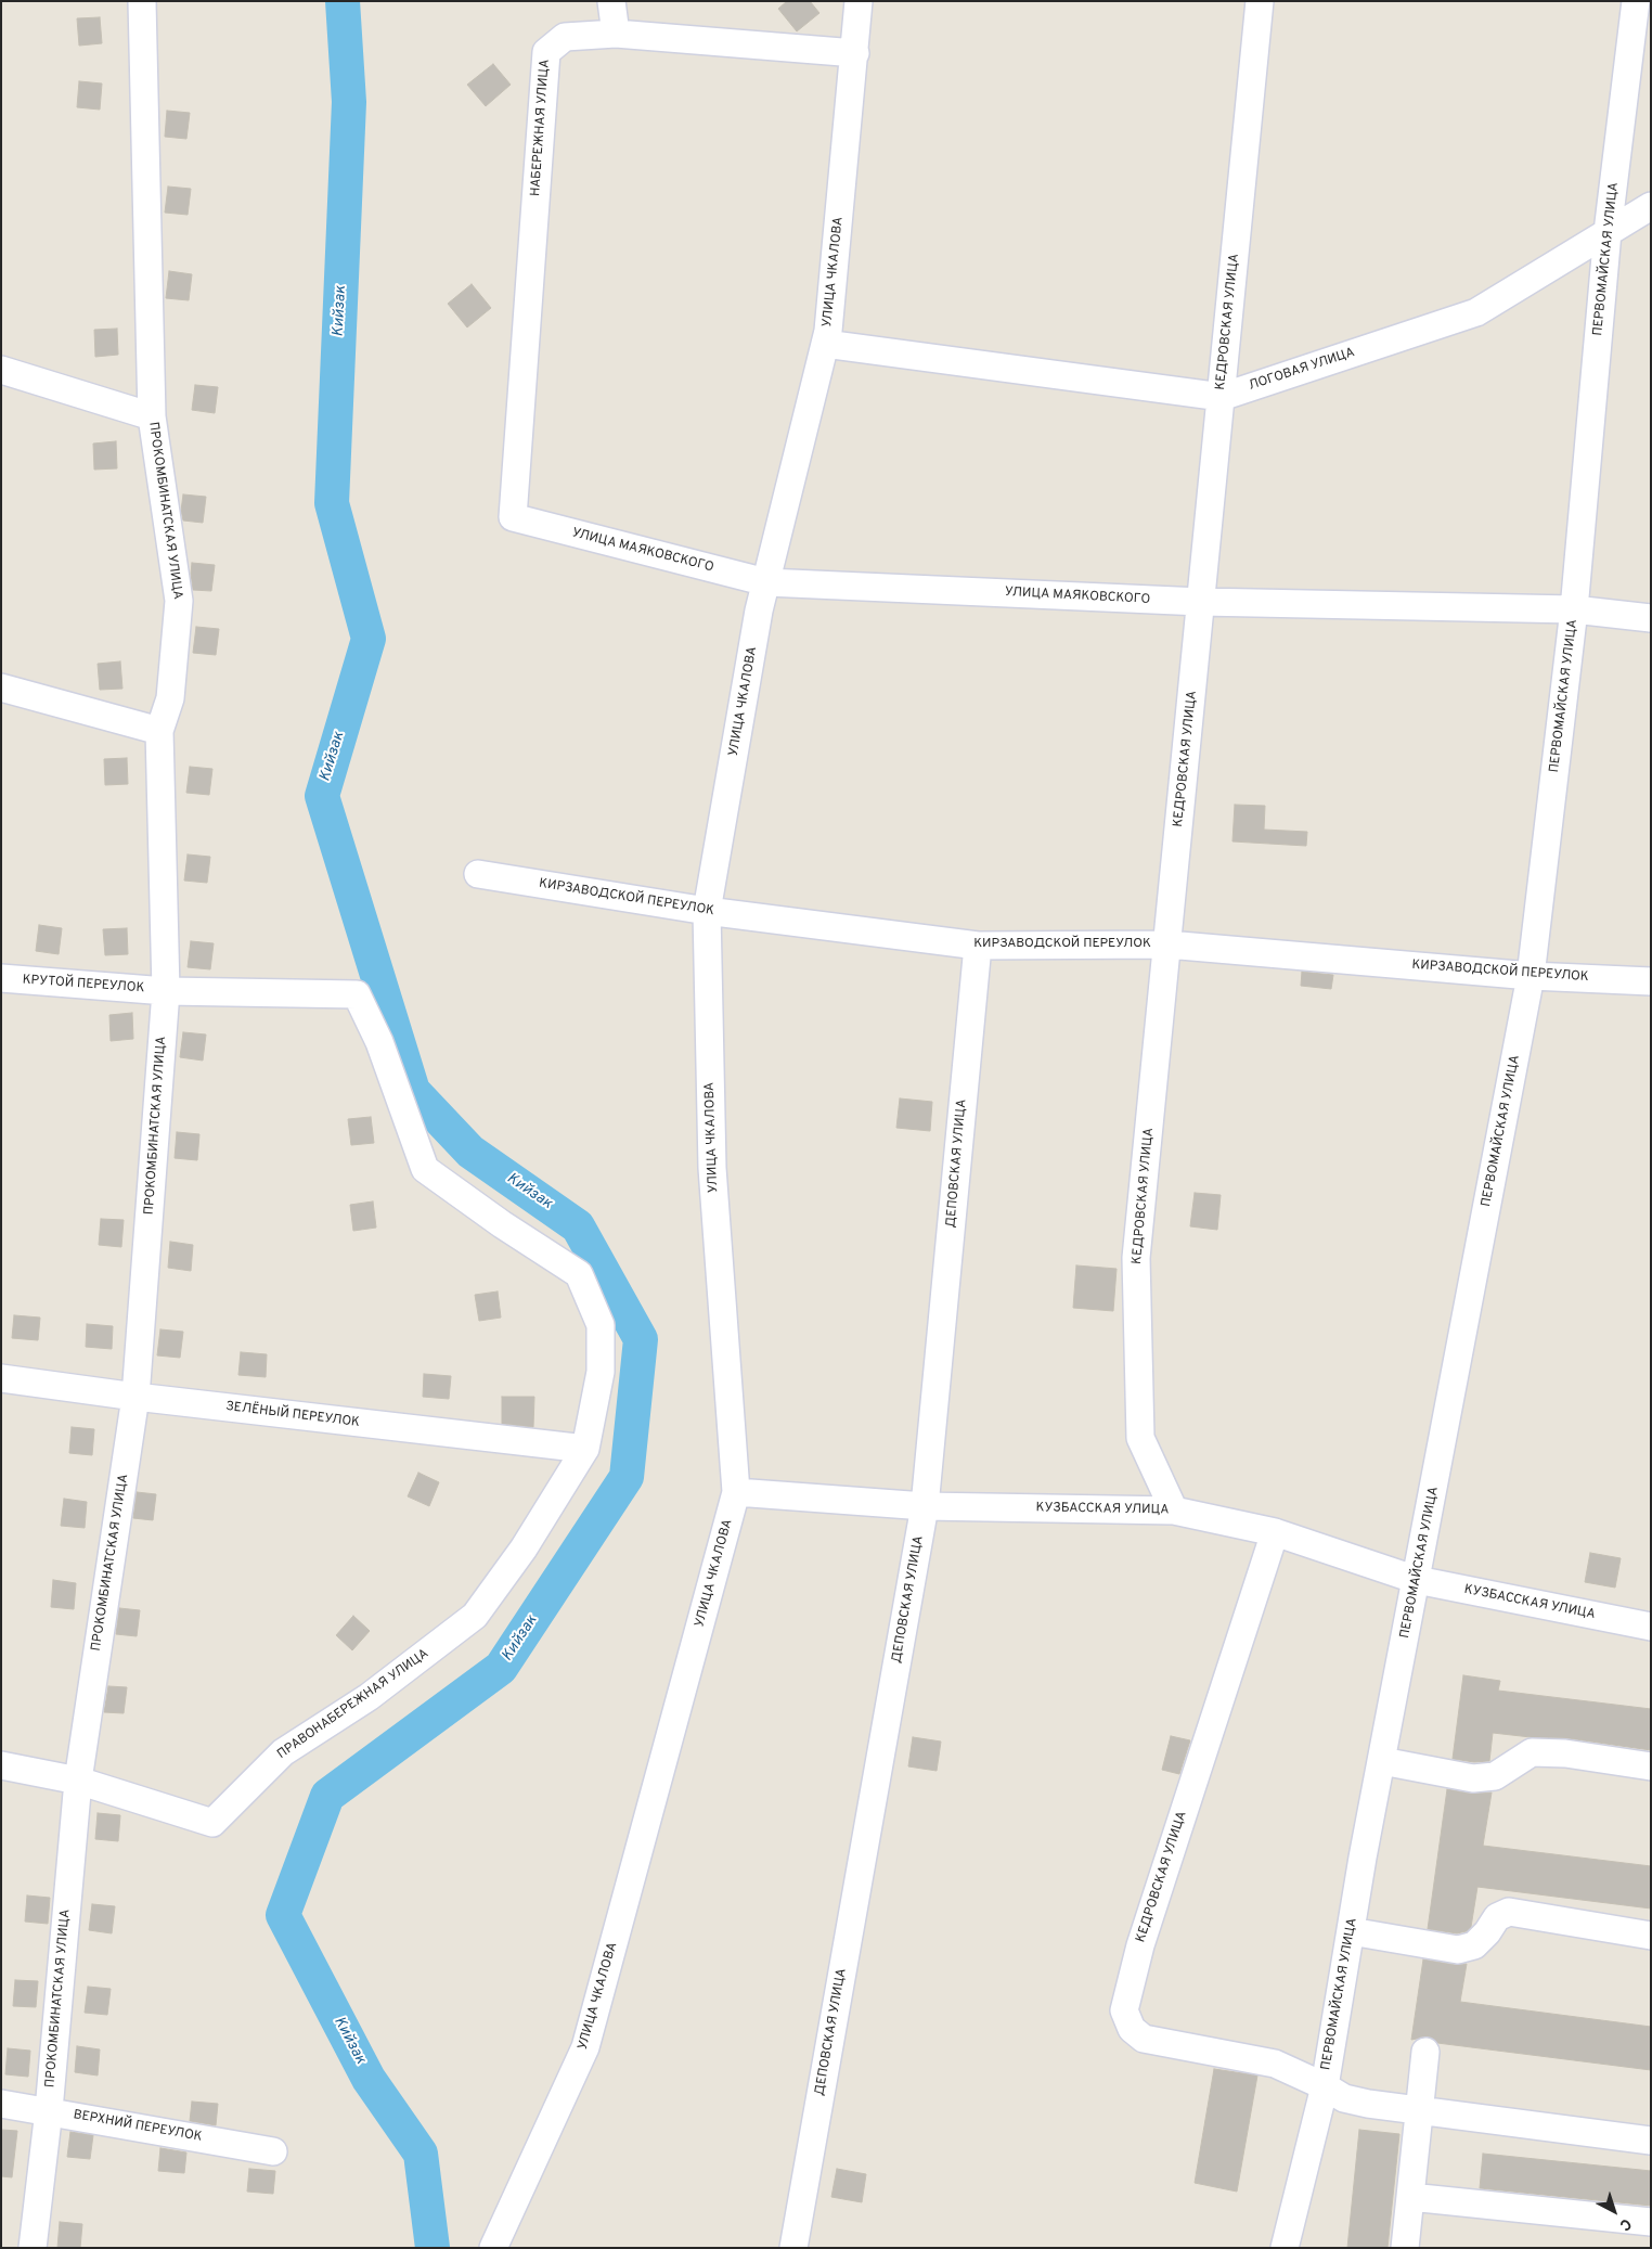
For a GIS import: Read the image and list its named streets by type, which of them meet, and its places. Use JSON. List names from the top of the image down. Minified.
{"streets":{"street":["НАБЕРЕЖНАЯ УЛИЦА","ПЕРВОМАЙСКАЯ УЛИЦА","УЛИЦА ЧКАЛОВА","КЕДРОВСКАЯ УЛИЦА","ЛОГОВАЯ УЛИЦА","ПРОКОМБИНАТСКАЯ УЛИЦА","УЛИЦА МАЯКОВСКОГО","КИРЗАВОДСКОЙ ПЕРЕУЛОК","КРУТОЙ ПЕРЕУЛОК","ДЕПОВСКАЯ УЛИЦА","ЗЕЛЁНЫЙ ПЕРЕУЛОК","КУЗБАССКАЯ УЛИЦА","ПРАВОНАБЕРЕЖНАЯ УЛИЦА","ВЕРХНИЙ ПЕРЕУЛОК"]},"crossings":[["НАБЕРЕЖНАЯ УЛИЦА","УЛИЦА ЧКАЛОВА"],["НАБЕРЕЖНАЯ УЛИЦА","УЛИЦА МАЯКОВСКОГО"],["ПЕРВОМАЙСКАЯ УЛИЦА","КЕДРОВСКАЯ УЛИЦА"],["ПЕРВОМАЙСКАЯ УЛИЦА","ЛОГОВАЯ УЛИЦА"],["ПЕРВОМАЙСКАЯ УЛИЦА","УЛИЦА МАЯКОВСКОГО"],["ПЕРВОМАЙСКАЯ УЛИЦА","КИРЗАВОДСКОЙ ПЕРЕУЛОК"],["ПЕРВОМАЙСКАЯ УЛИЦА","КУЗБАССКАЯ УЛИЦА"],["УЛИЦА ЧКАЛОВА","ЛОГОВАЯ УЛИЦА"],["УЛИЦА ЧКАЛОВА","УЛИЦА МАЯКОВСКОГО"],["УЛИЦА ЧКАЛОВА","КИРЗАВОДСКОЙ ПЕРЕУЛОК"],["УЛИЦА ЧКАЛОВА","КУЗБАССКАЯ УЛИЦА"],["КЕДРОВСКАЯ УЛИЦА","ЛОГОВАЯ УЛИЦА"],["КЕДРОВСКАЯ УЛИЦА","УЛИЦА МАЯКОВСКОГО"],["КЕДРОВСКАЯ УЛИЦА","КИРЗАВОДСКОЙ ПЕРЕУЛОК"],["КЕДРОВСКАЯ УЛИЦА","КУЗБАССКАЯ УЛИЦА"],["ПРОКОМБИНАТСКАЯ УЛИЦА","КРУТОЙ ПЕРЕУЛОК"],["ПРОКОМБИНАТСКАЯ УЛИЦА","ЗЕЛЁНЫЙ ПЕРЕУЛОК"],["ПРОКОМБИНАТСКАЯ УЛИЦА","ПРАВОНАБЕРЕЖНАЯ УЛИЦА"],["ПРОКОМБИНАТСКАЯ УЛИЦА","ВЕРХНИЙ ПЕРЕУЛОК"],["КИРЗАВОДСКОЙ ПЕРЕУЛОК","ДЕПОВСКАЯ УЛИЦА"],["КРУТОЙ ПЕРЕУЛОК","ПРАВОНАБЕРЕЖНАЯ УЛИЦА"],["ДЕПОВСКАЯ УЛИЦА","КУЗБАССКАЯ УЛИЦА"],["ЗЕЛЁНЫЙ ПЕРЕУЛОК","ПРАВОНАБЕРЕЖНАЯ УЛИЦА"]],"water":["Кийзак"],"north":"bottom right"}
